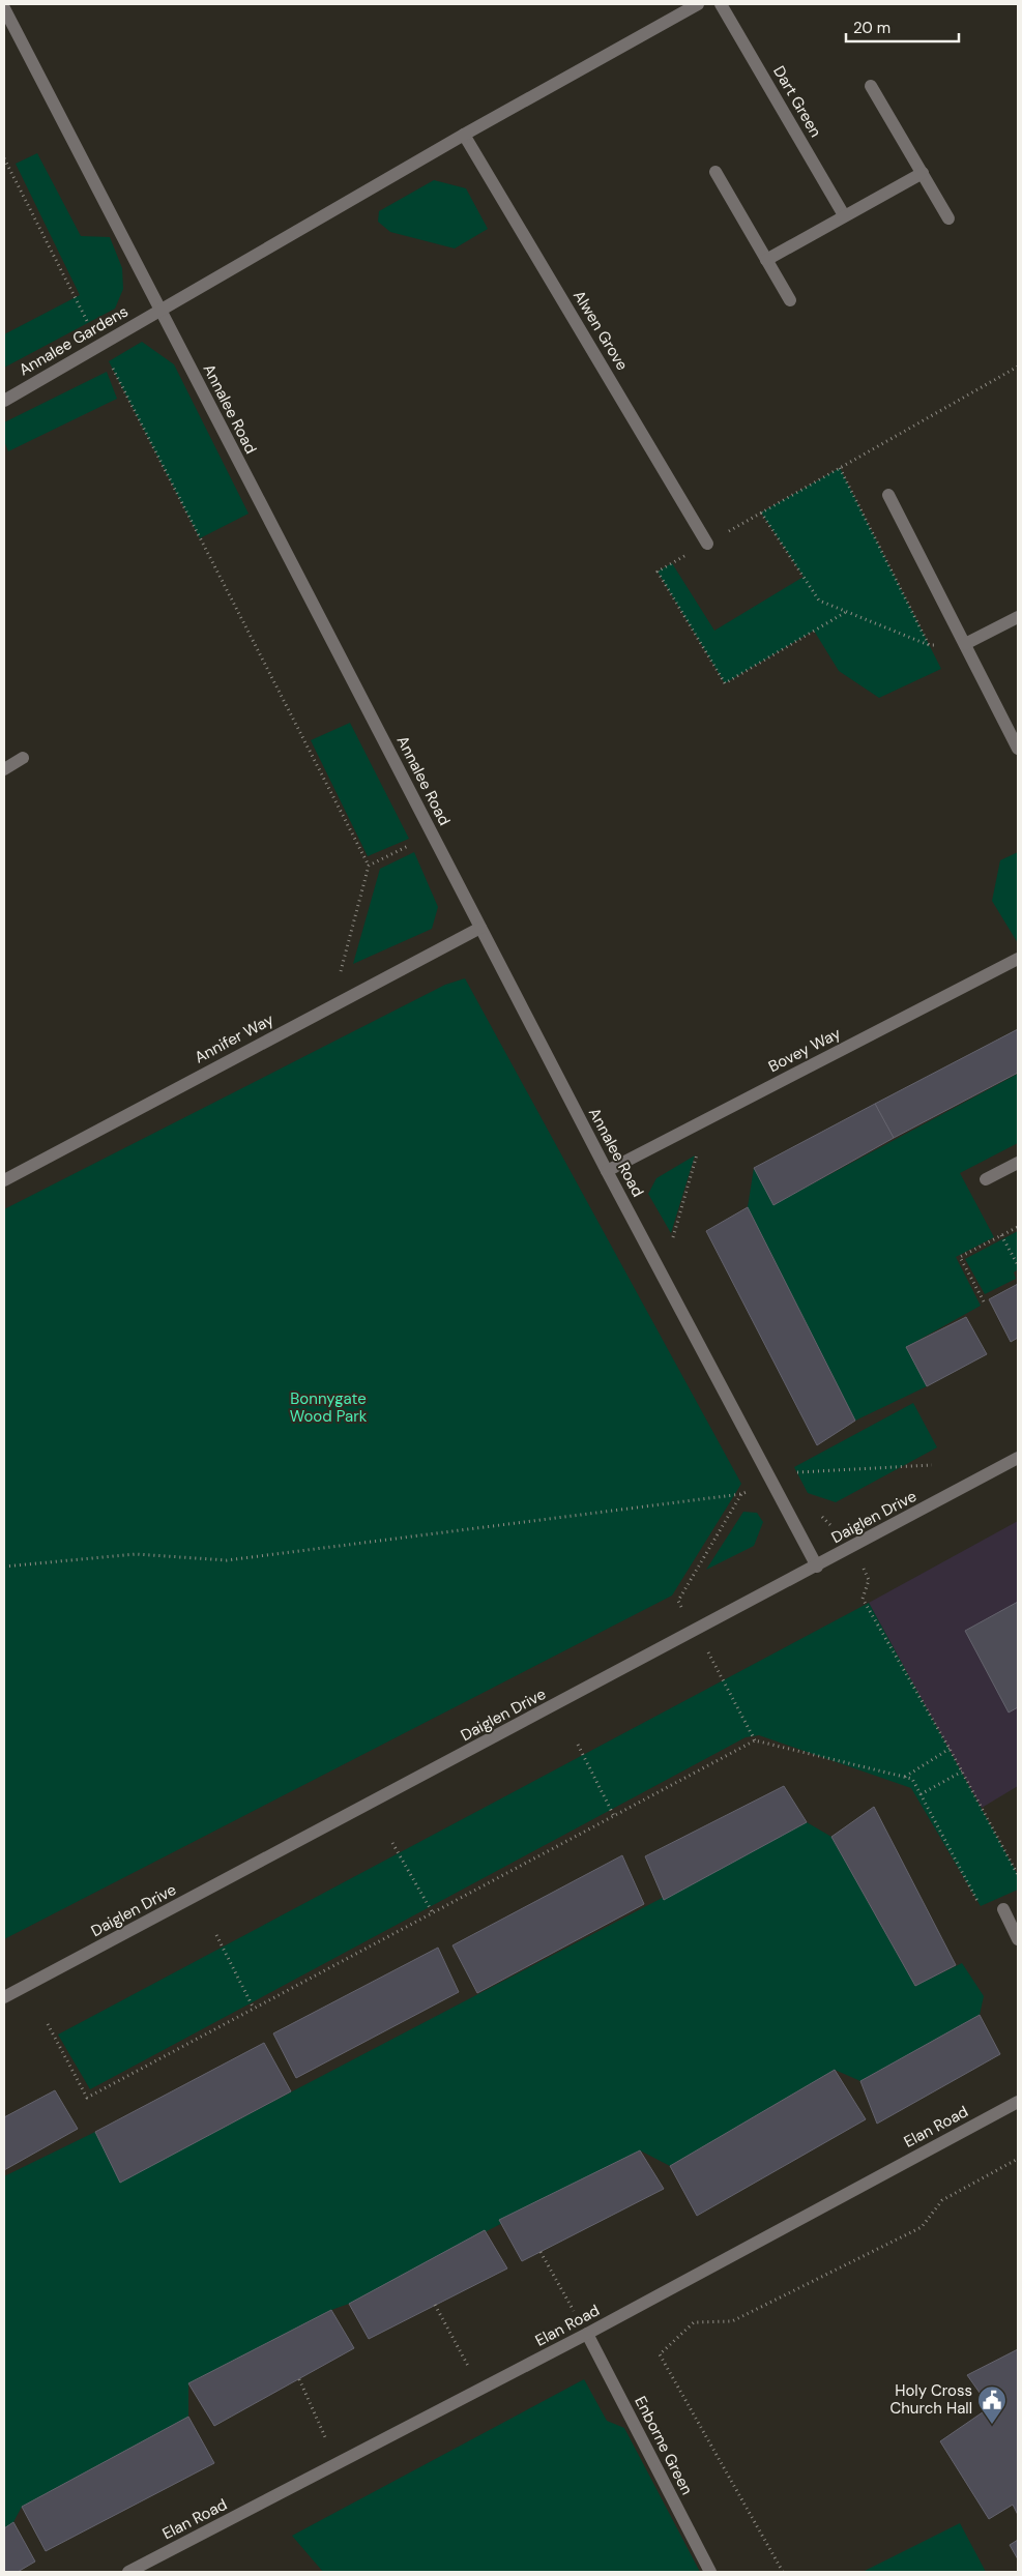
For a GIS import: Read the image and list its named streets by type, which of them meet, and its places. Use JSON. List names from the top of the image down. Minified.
{"streets":{"street":["Dart Green","Alwen Grove","Annalee Gardens","Annalee Road","Annifer Way","Bovey Way","Daiglen Drive","Elan Road","Enborne Green"]},"crossings":[["Annalee Gardens","Annalee Road"],["Annalee Road","Annifer Way"],["Annalee Road","Bovey Way"],["Annalee Road","Daiglen Drive"],["Elan Road","Enborne Green"]],"parks":["Bonnygate Wood Park"],"places":{"public building":["Holy Cross Church Hall"]},"scale_bar":"20 m"}
